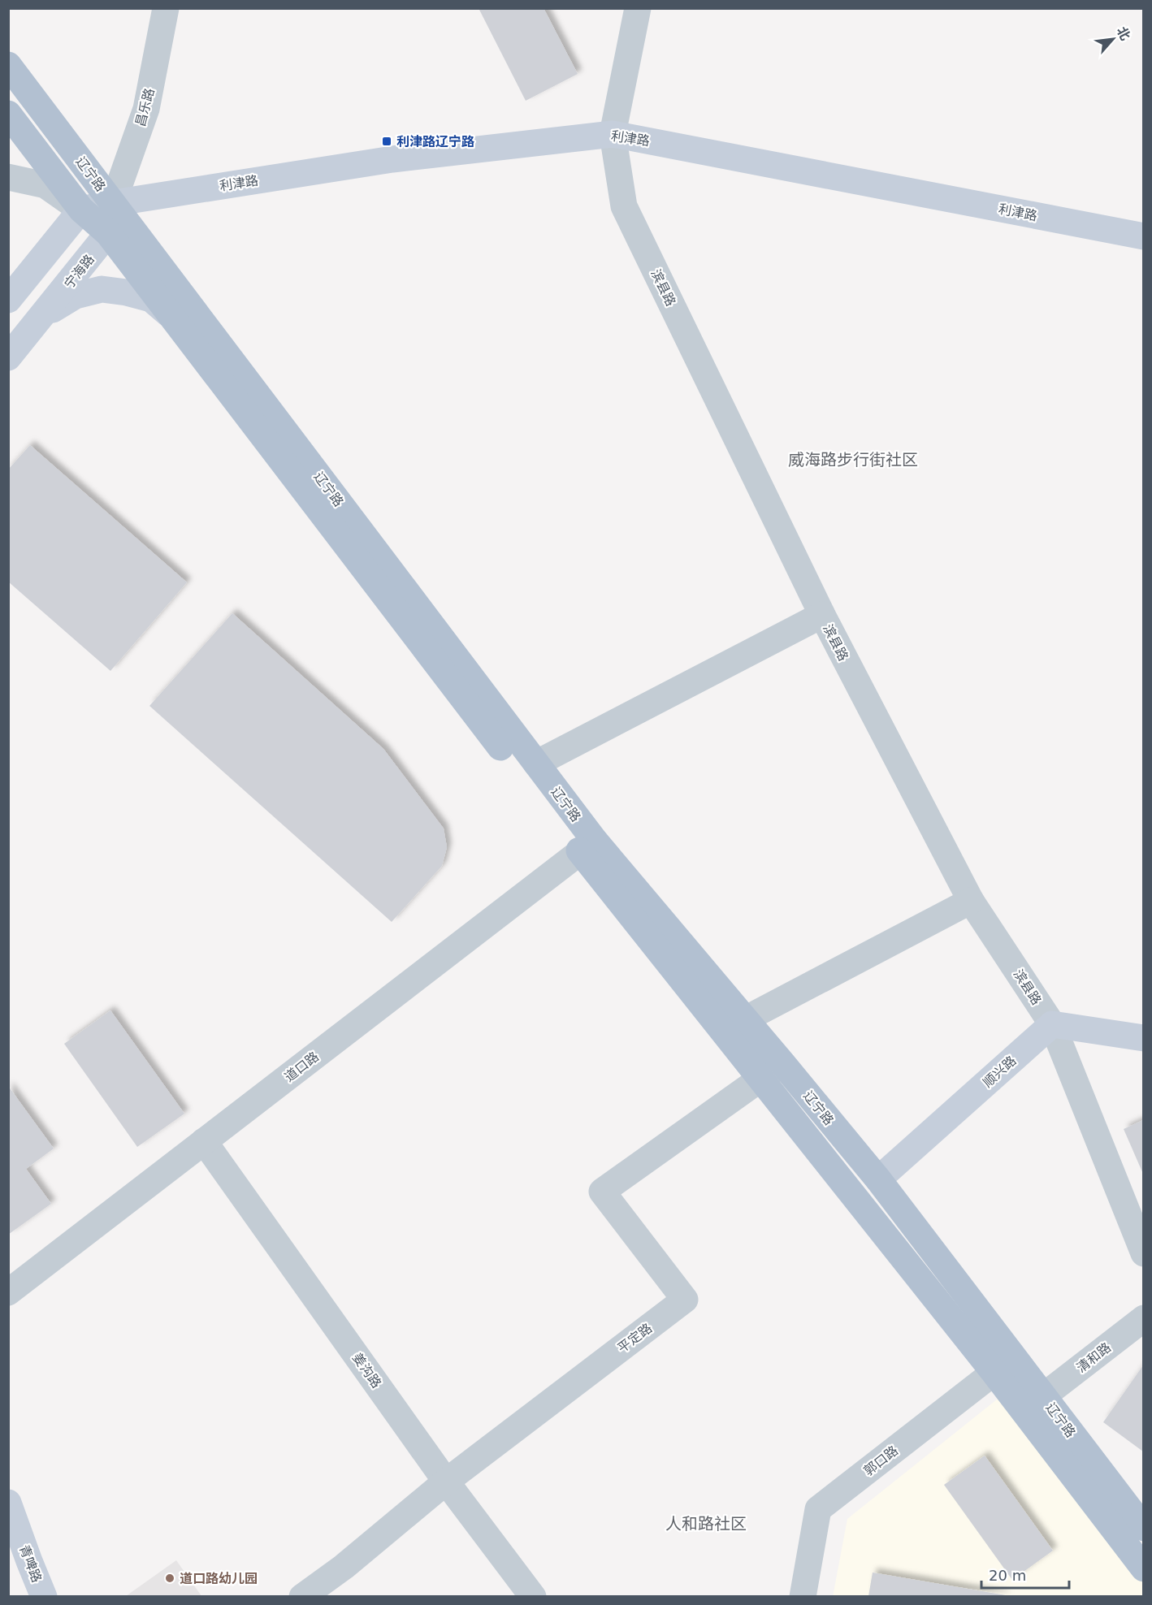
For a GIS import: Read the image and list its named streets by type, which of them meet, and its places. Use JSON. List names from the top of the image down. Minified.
{"streets":{"main road":["辽宁路"],"street":["昌乐路","利津路","宁海路","滨县路","道口路","顺兴路","平定路","清和路","姜沟路","郭口路","青啤路"]},"crossings":[["昌乐路","利津路"],["昌乐路","辽宁路"],["昌乐路","宁海路"],["利津路","辽宁路"],["利津路","宁海路"],["利津路","滨县路"],["辽宁路","宁海路"],["辽宁路","道口路"],["辽宁路","顺兴路"],["辽宁路","平定路"],["辽宁路","清和路"],["辽宁路","郭口路"],["滨县路","顺兴路"],["道口路","姜沟路"],["平定路","姜沟路"]],"districts":["威海路步行街社区","人和路社区"],"places":{"transit":["利津路辽宁路"],"other":["道口路幼儿园"]},"scale_bar":"20 m","north":"top right"}
